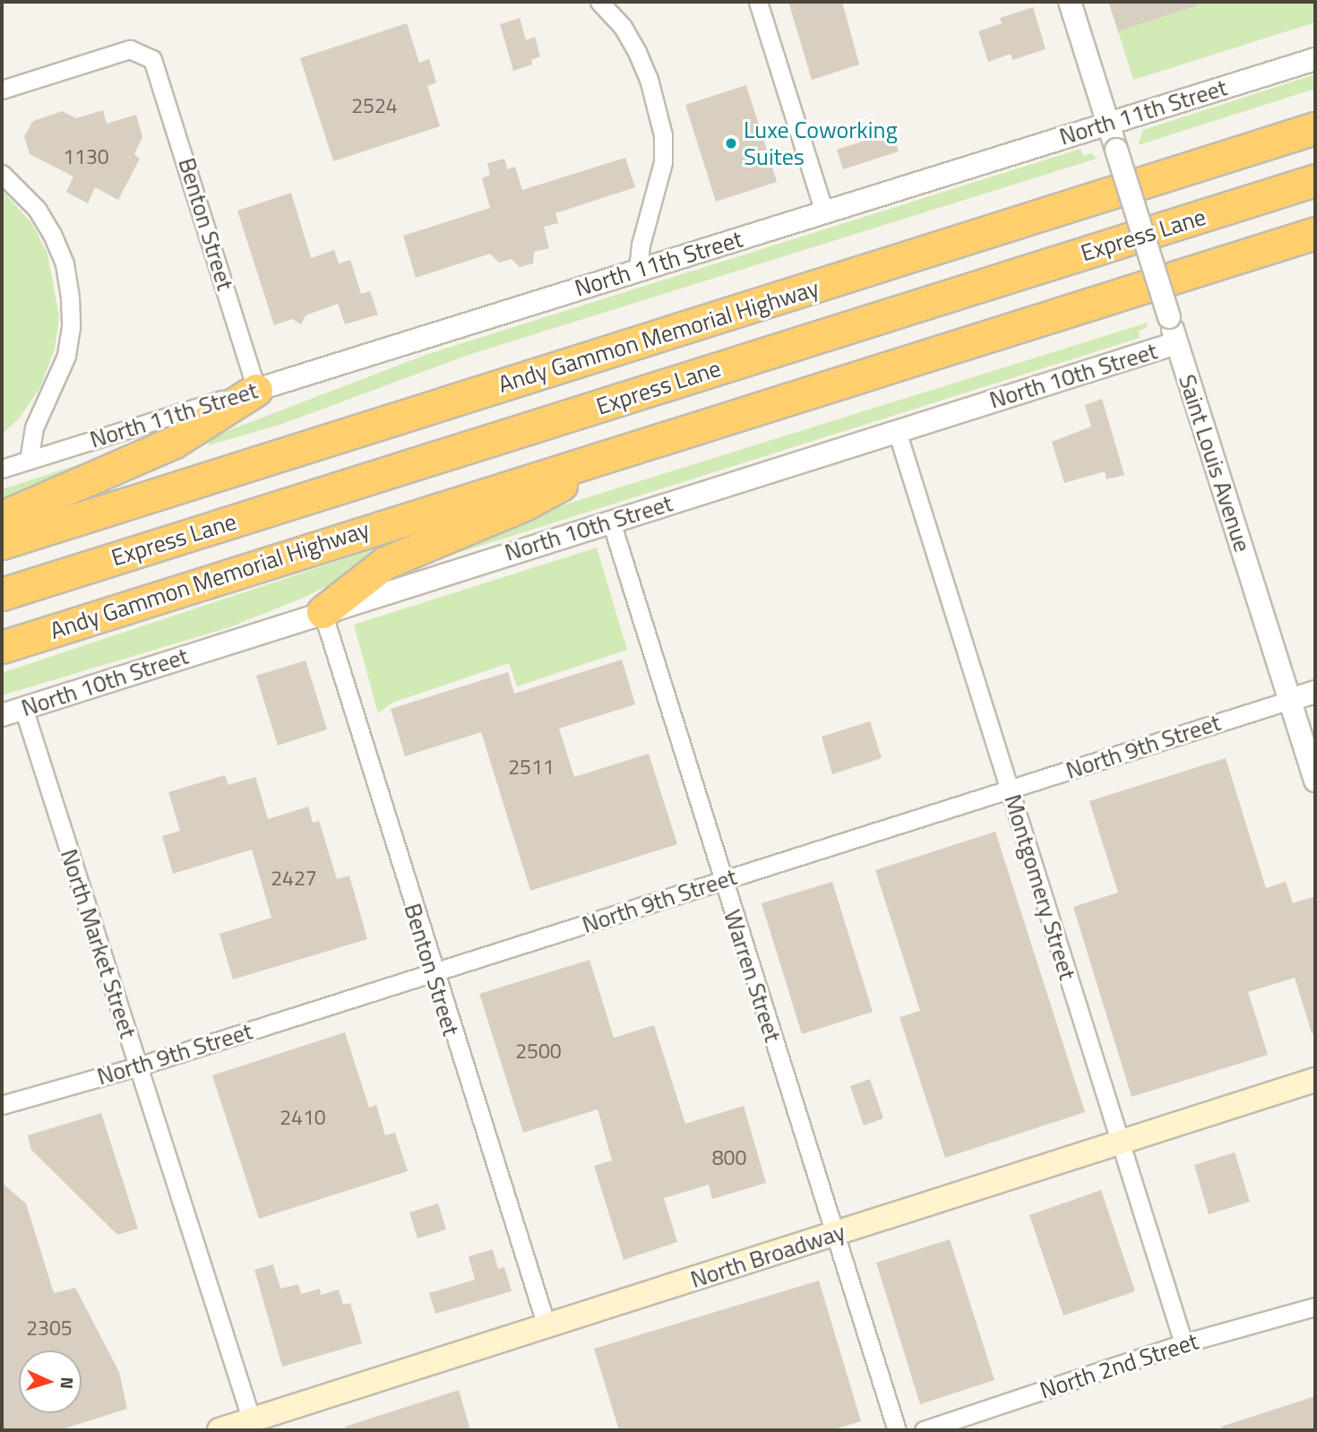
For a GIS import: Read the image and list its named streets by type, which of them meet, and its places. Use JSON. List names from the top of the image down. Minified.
{"streets":{"highway":["Express Lane","Andy Gammon Memorial Highway"],"main road":["North Broadway"],"street":["North 11th Street","Benton Street","North 10th Street","Saint Louis Avenue","North 9th Street","Montgomery Street","North Market Street","Warren Street","North 2nd Street"]},"crossings":[["North 11th Street","Benton Street"],["North 11th Street","Saint Louis Avenue"],["Benton Street","North 10th Street"],["Benton Street","North 9th Street"],["Benton Street","North Broadway"],["North 10th Street","Saint Louis Avenue"],["North 10th Street","Montgomery Street"],["North 10th Street","North Market Street"],["North 10th Street","Warren Street"],["Saint Louis Avenue","North 9th Street"],["North 9th Street","Montgomery Street"],["North 9th Street","North Market Street"],["North 9th Street","Warren Street"],["Montgomery Street","North Broadway"],["Montgomery Street","North 2nd Street"],["North Market Street","North Broadway"],["Warren Street","North Broadway"]],"places":["Luxe Coworking Suites"],"house_numbers":["2524","1130","2511","2427","2500","2410","800","2305"],"north":"right"}
